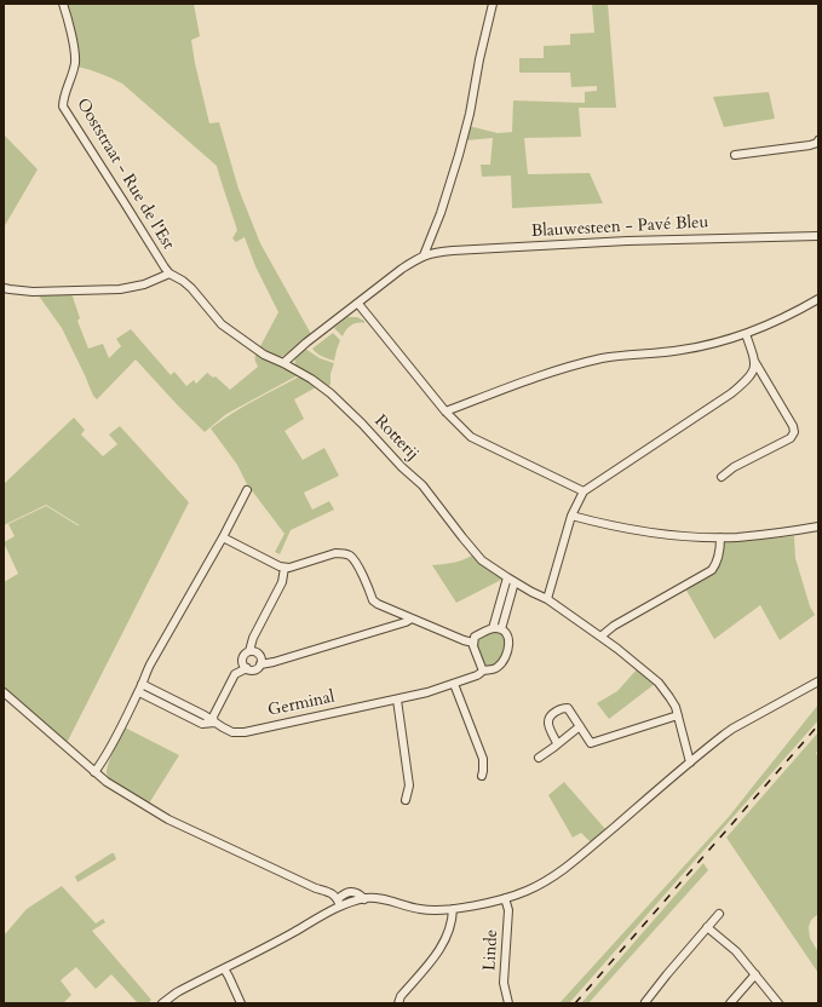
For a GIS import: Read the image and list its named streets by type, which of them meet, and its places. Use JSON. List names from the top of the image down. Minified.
{"streets":{"street":["Ooststraat - Rue de l'Est","Blauwesteen - Pavé Bleu","Rotterij","Germinal","Linde"]},"crossings":[["Ooststraat - Rue de l'Est","Rotterij"]]}
